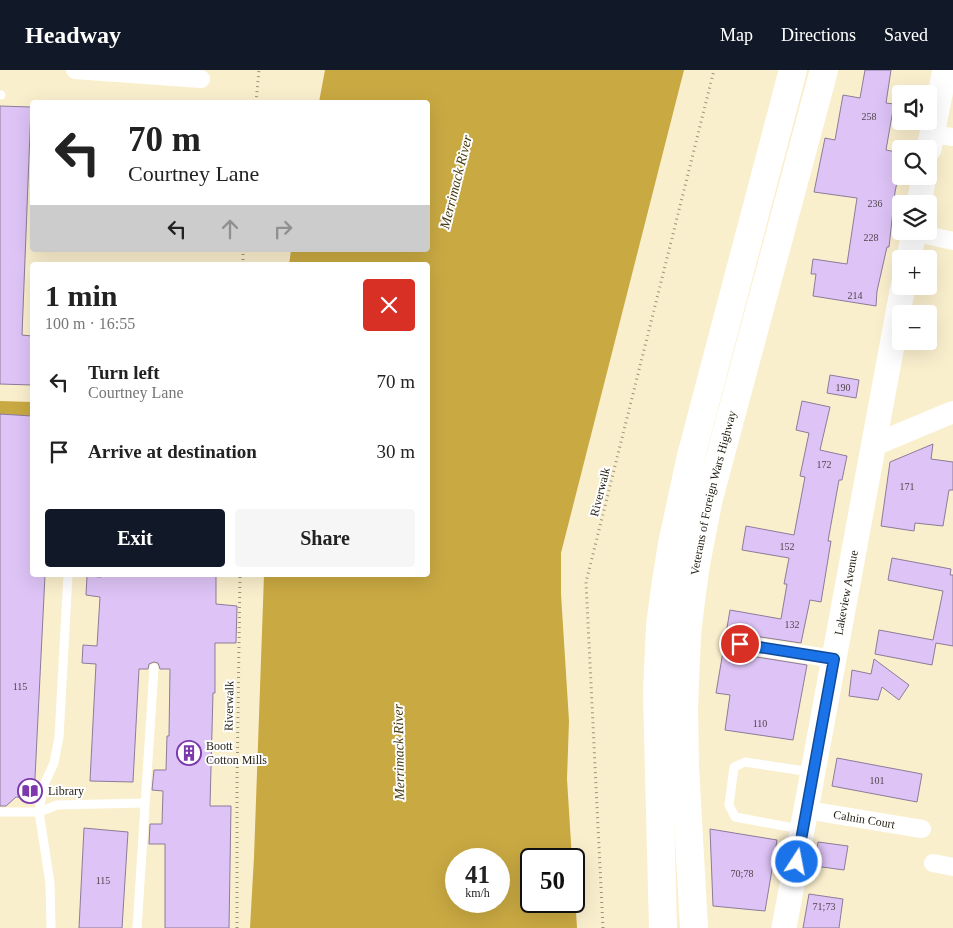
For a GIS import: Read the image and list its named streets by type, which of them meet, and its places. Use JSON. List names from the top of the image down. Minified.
{"streets":{"main road":["Veterans of Foreign Wars Highway","Lakeview Avenue"],"street":["Calnin Court"],"path":["Riverwalk"]},"crossings":[["Lakeview Avenue","Calnin Court"]],"water":["Merrimack River"],"places":{"building":["Boott Cotton Mills"],"library":["Library"]},"house_numbers":["258","236","228","214","190","172","171","152","132","115","110","101","70;78","115","71;73"],"page":{"header":"Headway","nav":["Map","Directions","Saved"],"map_buttons":["+","−"],"turn":["70 m","Courtney Lane"],"heading":["1 min","100 m · 16:55"],"list":[{"name":"Turn left","note":"Courtney Lane","value":"70 m"},{"name":"Arrive at destination","value":"30 m"}],"buttons":["Exit","Share"],"speed":"41 km/h","limit":"50"}}
